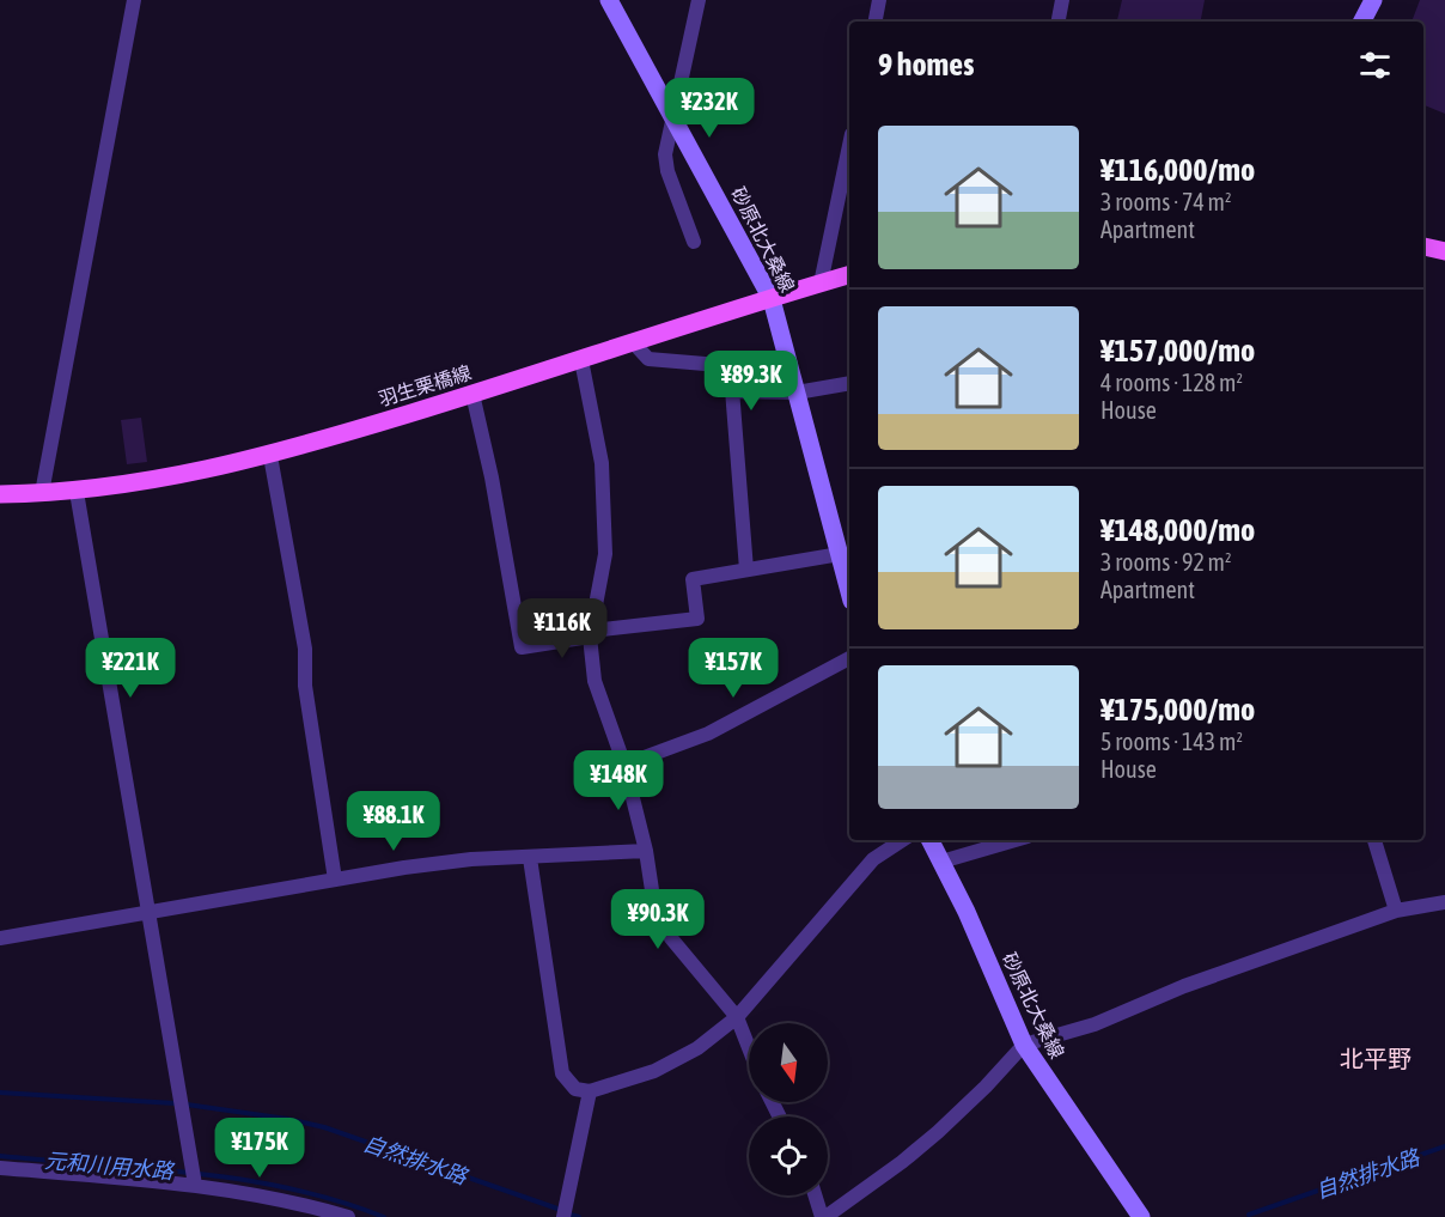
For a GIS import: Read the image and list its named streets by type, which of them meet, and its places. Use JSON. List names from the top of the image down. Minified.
{"streets":{"main road":["砂原北大桑線","羽生栗橋線"]},"crossings":[["砂原北大桑線","羽生栗橋線"]],"districts":["北平野"],"water":["自然排水路","元和川用水路"],"north":"bottom","page":{"heading":"9 homes","price":["¥232K","¥89.3K","¥116K","¥221K","¥157K","¥148K","¥88.1K","¥90.3K","¥175K"],"list":[{"name":"¥116,000/mo","note":"3 rooms · 74 m² · Apartment"},{"name":"¥157,000/mo","note":"4 rooms · 128 m² · House"},{"name":"¥148,000/mo","note":"3 rooms · 92 m² · Apartment"},{"name":"¥175,000/mo","note":"5 rooms · 143 m² · House"}]}}
